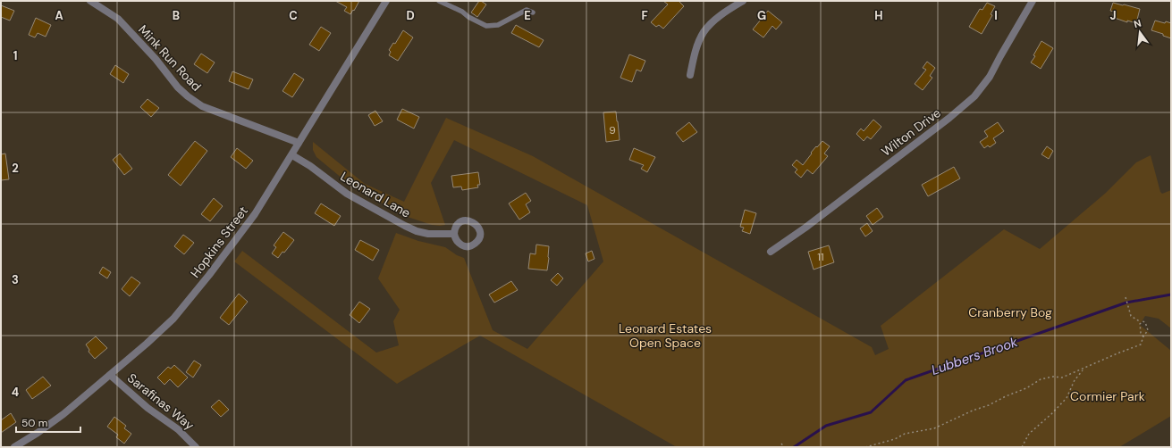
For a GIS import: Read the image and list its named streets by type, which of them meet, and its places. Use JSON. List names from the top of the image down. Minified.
{"streets":{"street":["Mink Run Road","Wilton Drive","Leonard Lane","Hopkins Street","Sarafinas Way"]},"crossings":[["Mink Run Road","Hopkins Street"],["Leonard Lane","Hopkins Street"],["Hopkins Street","Sarafinas Way"]],"water":["Lubbers Brook"],"parks":["Cranberry Bog","Leonard Estates Open Space","Cormier Park"],"house_numbers":["9","11"],"scale_bar":"50 m","north":"top","grid":{"columns":["A","B","C","D","E","F","G","H","I","J"],"rows":["1","2","3","4"]}}
